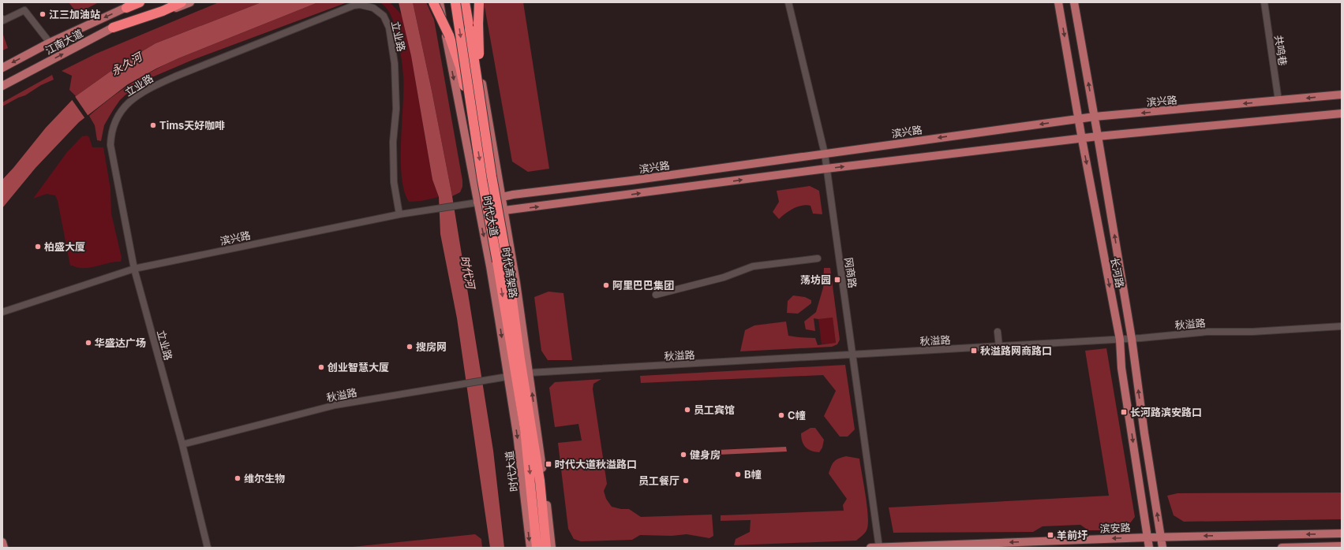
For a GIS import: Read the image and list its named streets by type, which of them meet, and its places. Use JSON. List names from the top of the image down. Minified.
{"streets":{"highway":["时代高架路"],"main road":["江南大道","滨兴路","时代大道","长河路","滨安路"],"street":["立业路","共鸣巷","网商路","秋溢路"]},"crossings":[["立业路","滨兴路"],["立业路","秋溢路"],["共鸣巷","滨兴路"],["滨兴路","时代大道"],["滨兴路","网商路"],["滨兴路","长河路"],["时代大道","秋溢路"],["网商路","秋溢路"],["网商路","滨安路"],["长河路","秋溢路"],["长河路","滨安路"]],"one_way":["滨安路"],"water":["永久河","时代河"],"places":{"other":["江三加油站","Tims天好咖啡","柏盛大厦","阿里巴巴集团","华盛达广场","搜房网","创业智慧大厦","员工宾馆","C幢","健身房","B幢","维尔生物","员工餐厅"],"transit":["荡坊园","秋溢路网商路口","长河路滨安路口","时代大道秋溢路口","羊前圩"]}}
